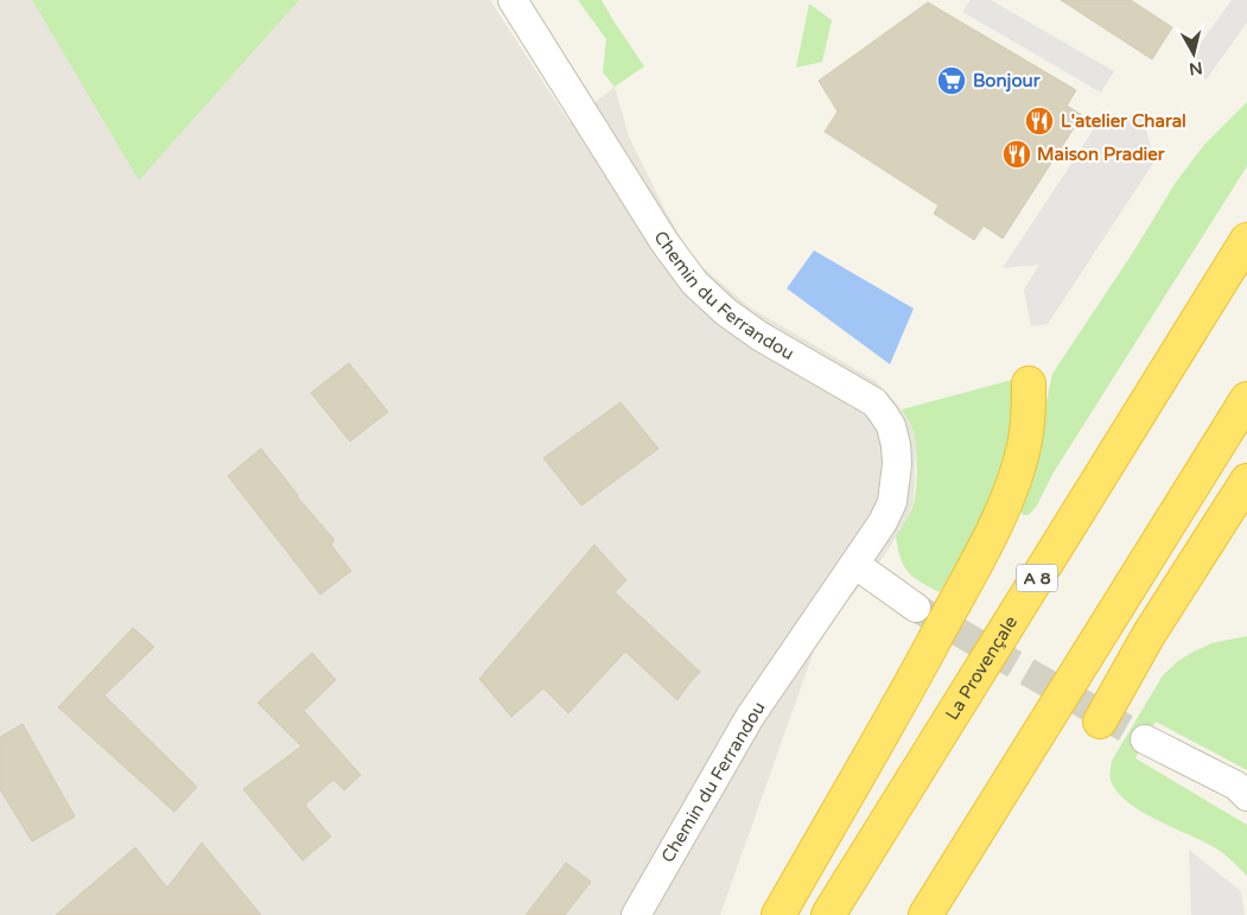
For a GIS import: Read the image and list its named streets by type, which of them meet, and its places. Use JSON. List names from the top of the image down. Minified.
{"streets":{"highway":["A 8","La Provençale"],"street":["Chemin du Ferrandou"]},"places":{"supermarket":["Bonjour"],"restaurant":["L'atelier Charal","Maison Pradier"]},"north":"bottom"}
